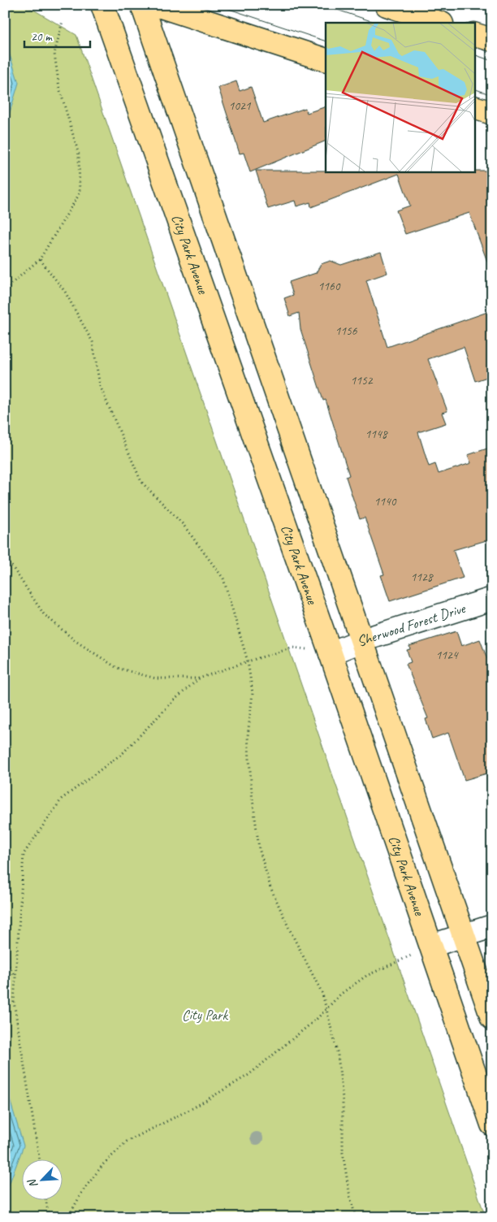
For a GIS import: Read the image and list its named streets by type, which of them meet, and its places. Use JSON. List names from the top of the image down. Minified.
{"streets":{"main road":["City Park Avenue"],"street":["Sherwood Forest Drive"]},"crossings":[["City Park Avenue","Sherwood Forest Drive"]],"parks":["City Park"],"house_numbers":["1021","1160","1156","1152","1148","1140","1128","1124"],"scale_bar":"20 m","north":"bottom left"}
